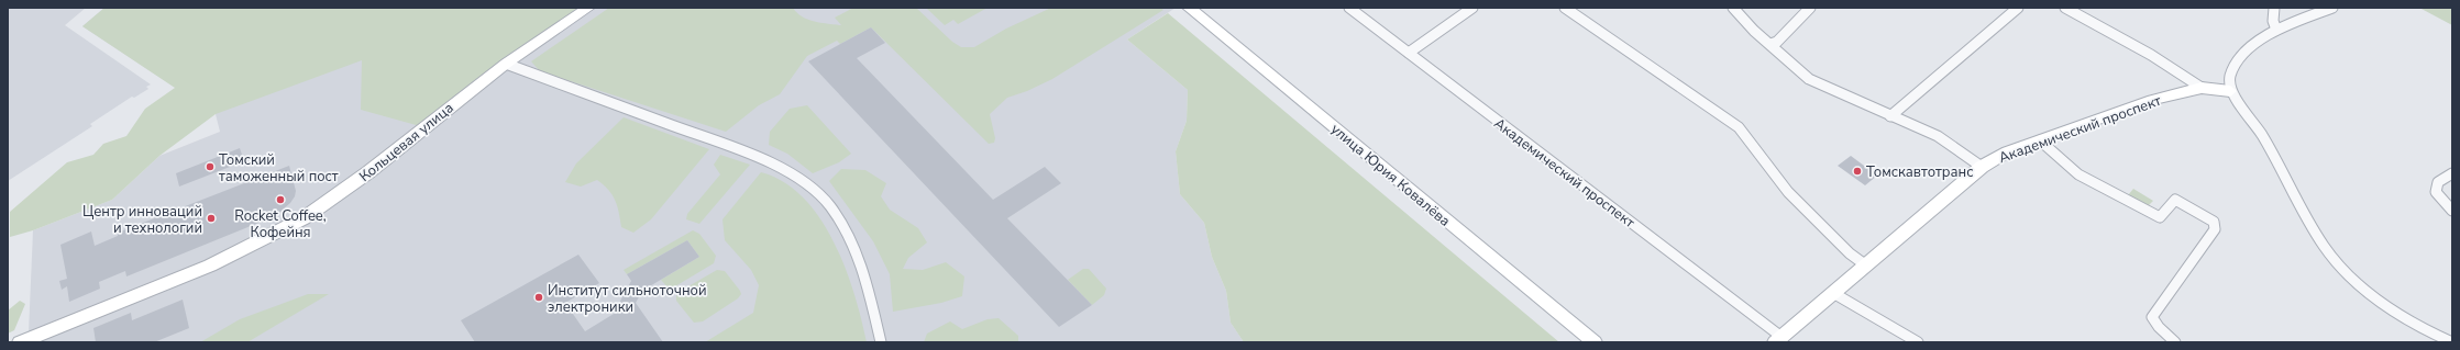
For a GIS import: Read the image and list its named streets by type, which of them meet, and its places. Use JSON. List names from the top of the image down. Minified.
{"streets":{"street":["Академический проспект","Кольцевая улица","улица Юрия Ковалёва"]},"places":["Томский таможенный пост","Томскавтотранс","Rocket Coffee, Кофейня","Центр инноваций и технологий","Институт сильноточной электроники"]}
